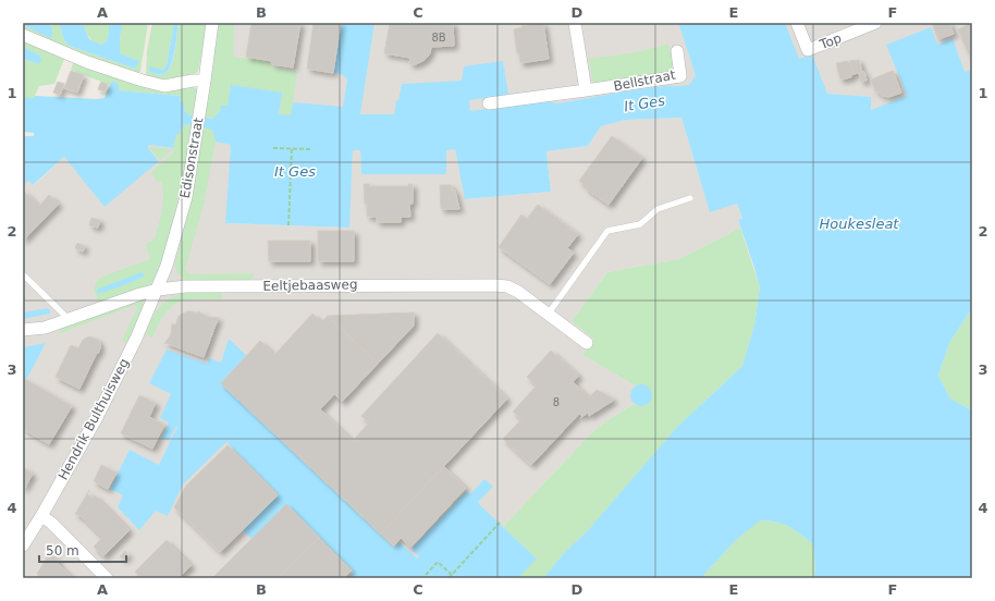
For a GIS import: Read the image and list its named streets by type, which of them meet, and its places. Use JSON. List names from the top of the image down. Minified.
{"streets":{"street":["Top","Bellstraat","Edisonstraat","Eeltjebaasweg","Hendrik Bulthuisweg"]},"crossings":[["Edisonstraat","Eeltjebaasweg"],["Edisonstraat","Hendrik Bulthuisweg"],["Eeltjebaasweg","Hendrik Bulthuisweg"]],"water":["It Ges","Houkesleat"],"house_numbers":["8B","8"],"scale_bar":"50 m","grid":{"columns":["A","B","C","D","E","F"],"rows":["1","2","3","4"]}}
